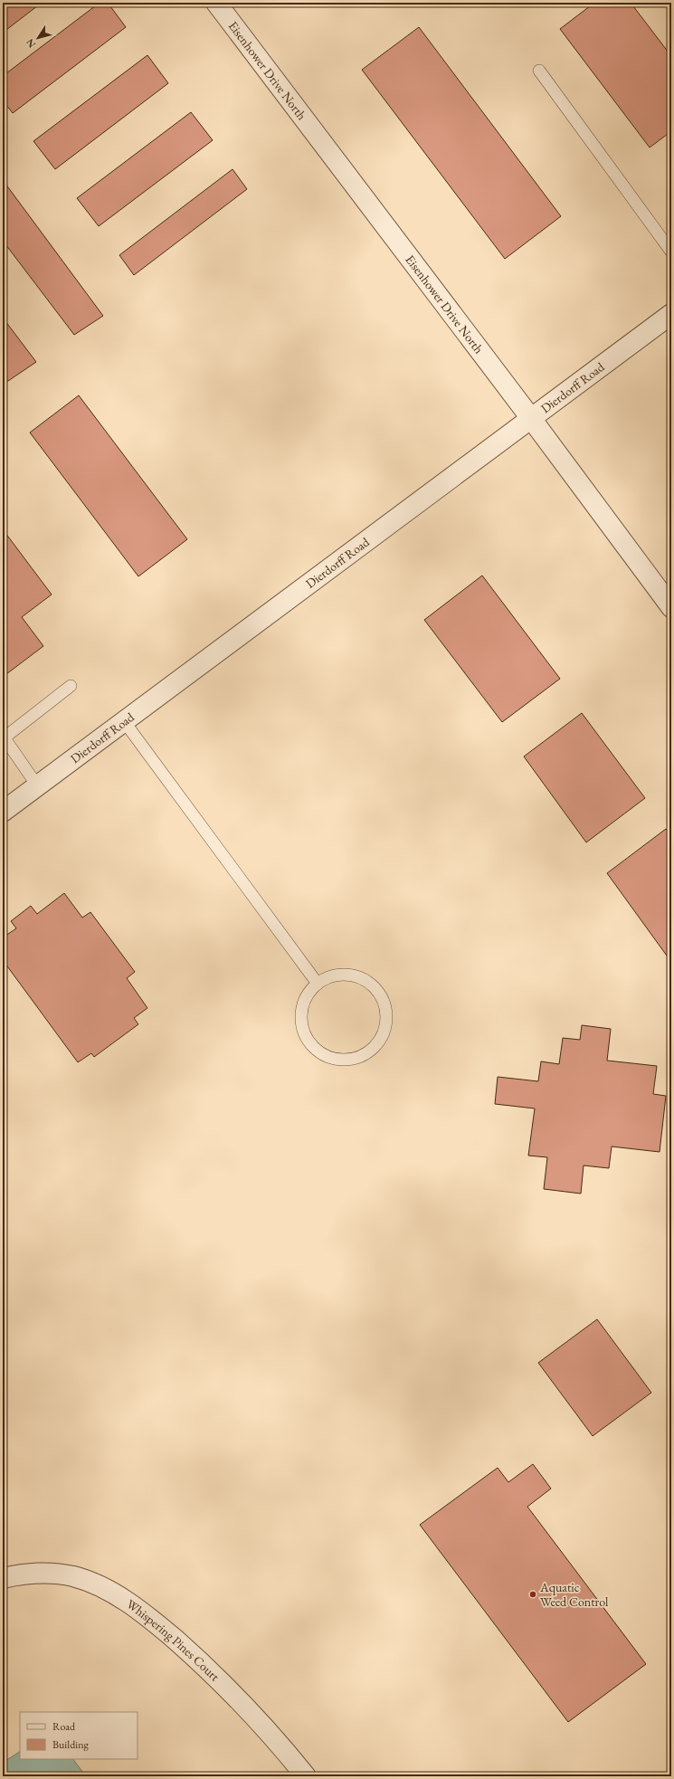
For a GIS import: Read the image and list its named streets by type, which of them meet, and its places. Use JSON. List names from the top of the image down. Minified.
{"streets":{"street":["Eisenhower Drive North","Dierdorff Road","Whispering Pines Court"]},"crossings":[["Eisenhower Drive North","Dierdorff Road"]],"places":["Aquatic Weed Control"],"legend":["Road","Building"],"north":"bottom left"}
